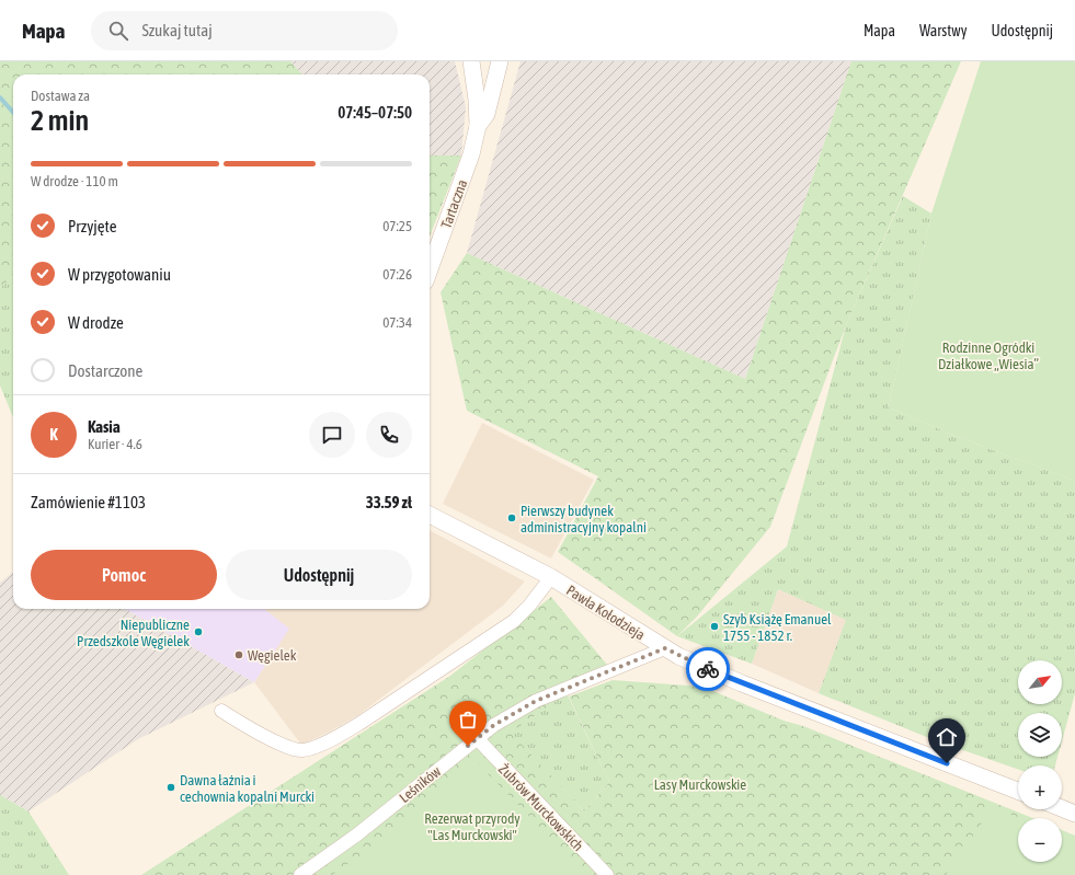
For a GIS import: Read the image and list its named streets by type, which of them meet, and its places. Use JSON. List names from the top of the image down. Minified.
{"streets":{"street":["Tartaczna","Pawła Kołodzieja","Leśników","Żubrów Murckowskich"]},"crossings":[["Pawła Kołodzieja","Leśników"],["Leśników","Żubrów Murckowskich"]],"parks":["Rodzinne Ogródki Działkowe „Wiesia”","Lasy Murckowskie","Rezerwat przyrody \"Las Murckowski\""],"places":["Pierwszy budynek administracyjny kopalni","Szyb Książę Emanuel 1755 - 1852 r.","Niepubliczne Przedszkole Węgielek","Węgielek","Dawna łaźnia i cechownia kopalni Murcki"],"north":"top right","page":{"header":"Mapa","search":"Szukaj tutaj","nav":["Mapa","Warstwy","Udostępnij"],"heading":["2 min","Dostawa za","07:45–07:50"],"panel":["Kasia","Kurier · 4.6","Zamówienie #1103","33.59 zł"],"bar":"W drodze · 110 m","list":[["Przyjęte","07:25"],["W przygotowaniu","07:26"],["W drodze","07:34"],"Dostarczone"],"round":"K","buttons":["Pomoc","Udostępnij"],"map_buttons":["+","−"]}}
